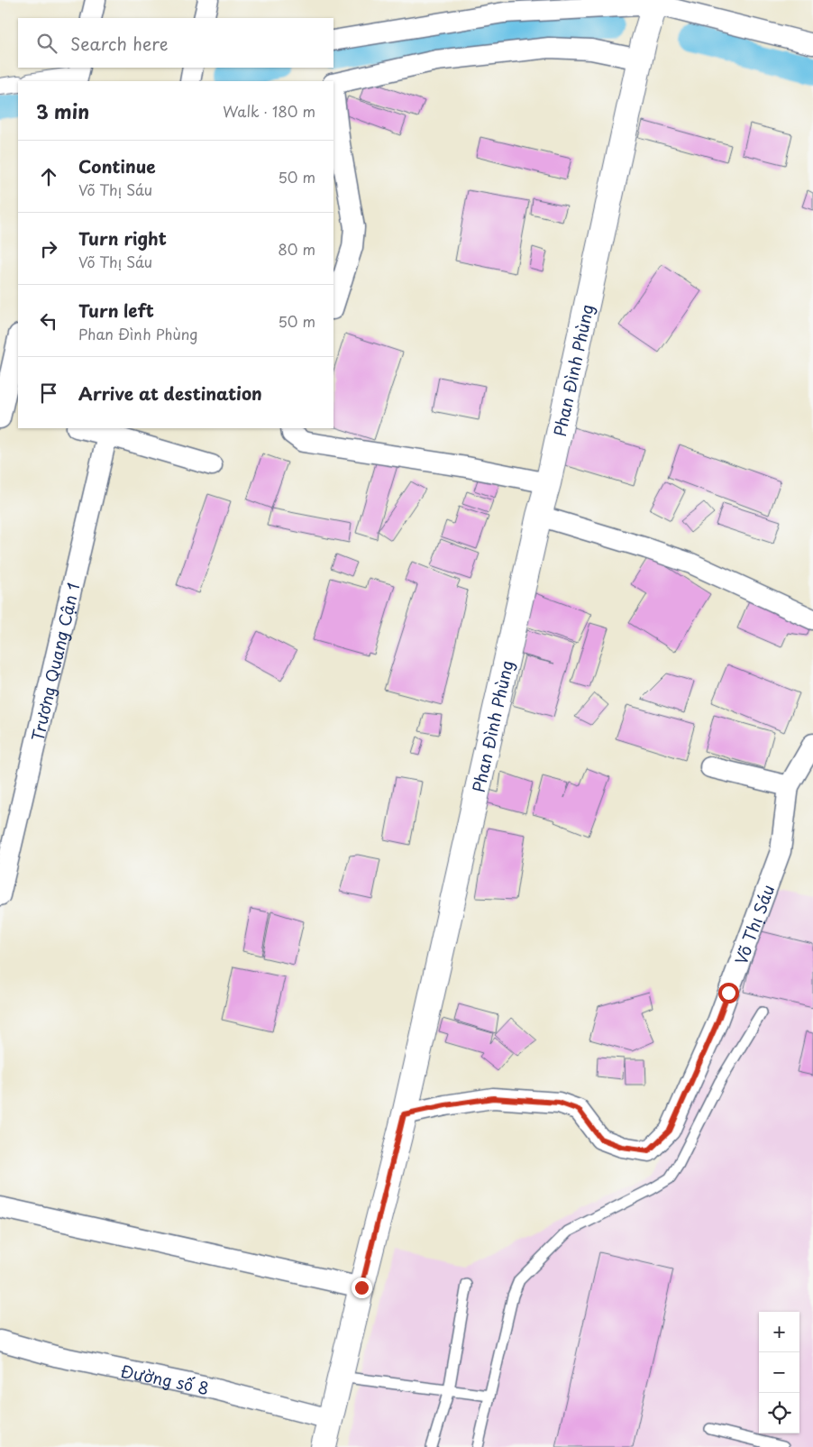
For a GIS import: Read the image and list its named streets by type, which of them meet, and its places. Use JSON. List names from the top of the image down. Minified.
{"streets":{"street":["Phan Đình Phùng","Trương Quang Cận 1","Võ Thị Sáu","Đường số 8"]},"crossings":[["Phan Đình Phùng","Võ Thị Sáu"],["Phan Đình Phùng","Đường số 8"]],"page":{"search":"Search here","heading":["3 min","Walk · 180 m"],"list":[["Continue","Võ Thị Sáu","50 m"],["Turn right","Võ Thị Sáu","80 m"],["Turn left","Phan Đình Phùng","50 m"],"Arrive at destination"],"map_buttons":["+","−"]}}
